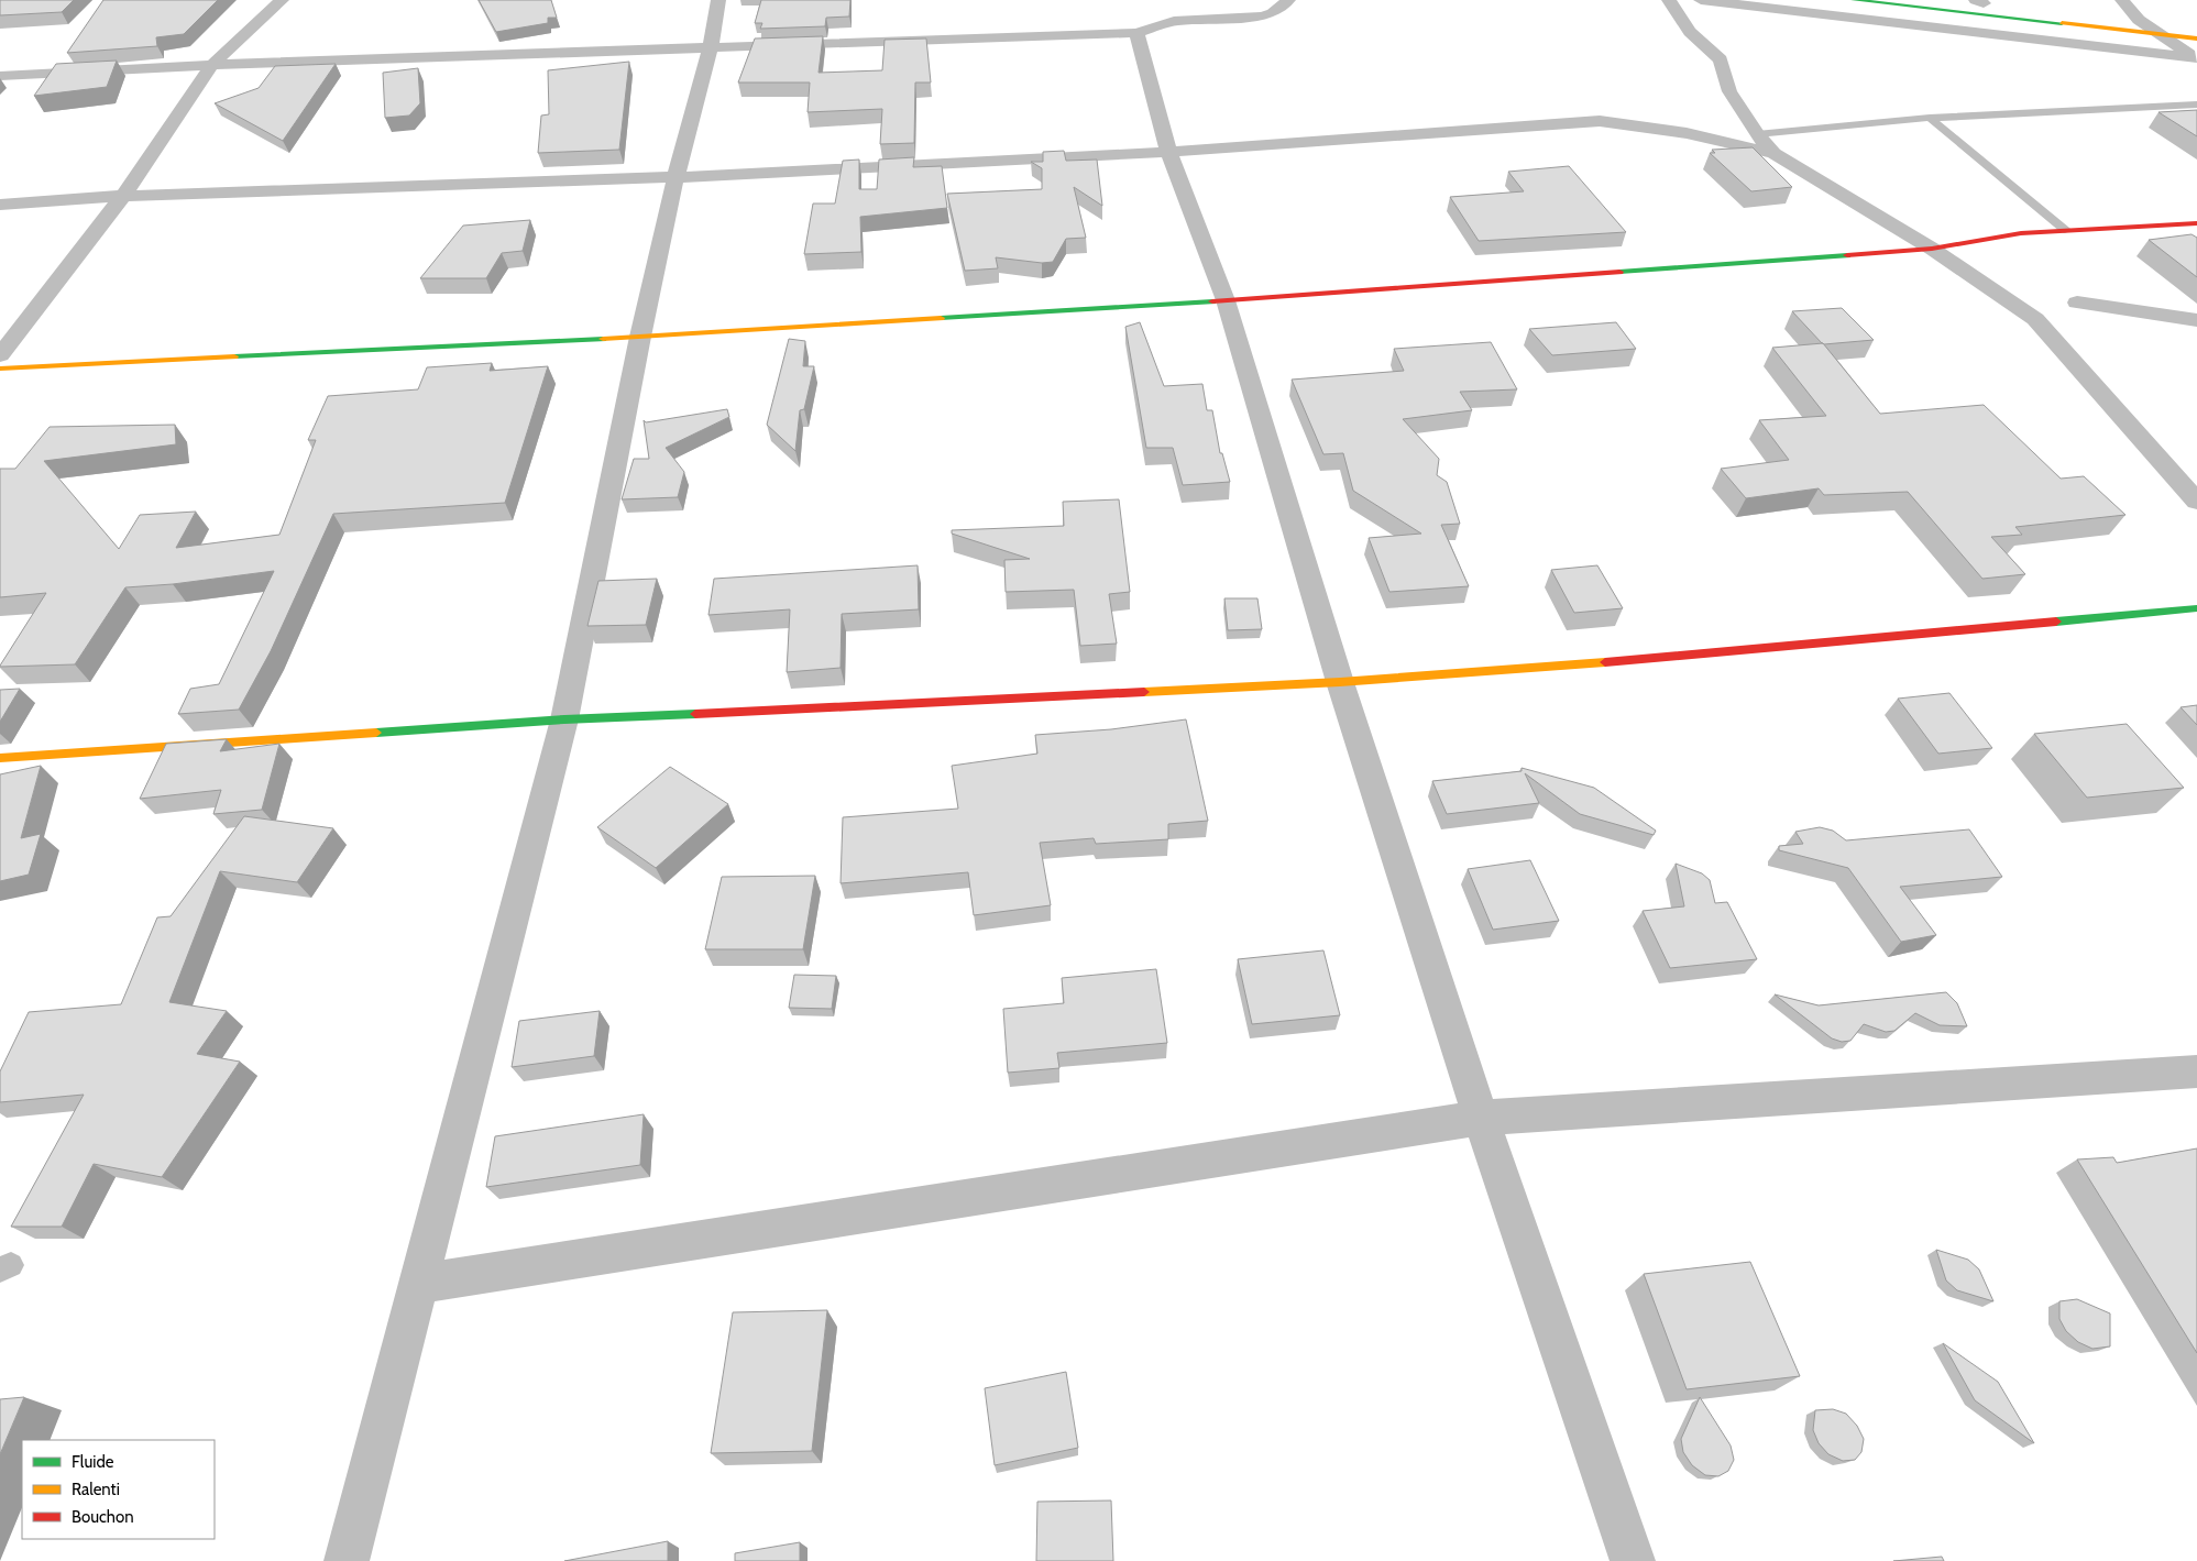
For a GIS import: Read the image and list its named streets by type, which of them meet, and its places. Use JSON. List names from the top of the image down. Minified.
{"legend":["Fluide","Ralenti","Bouchon"]}
